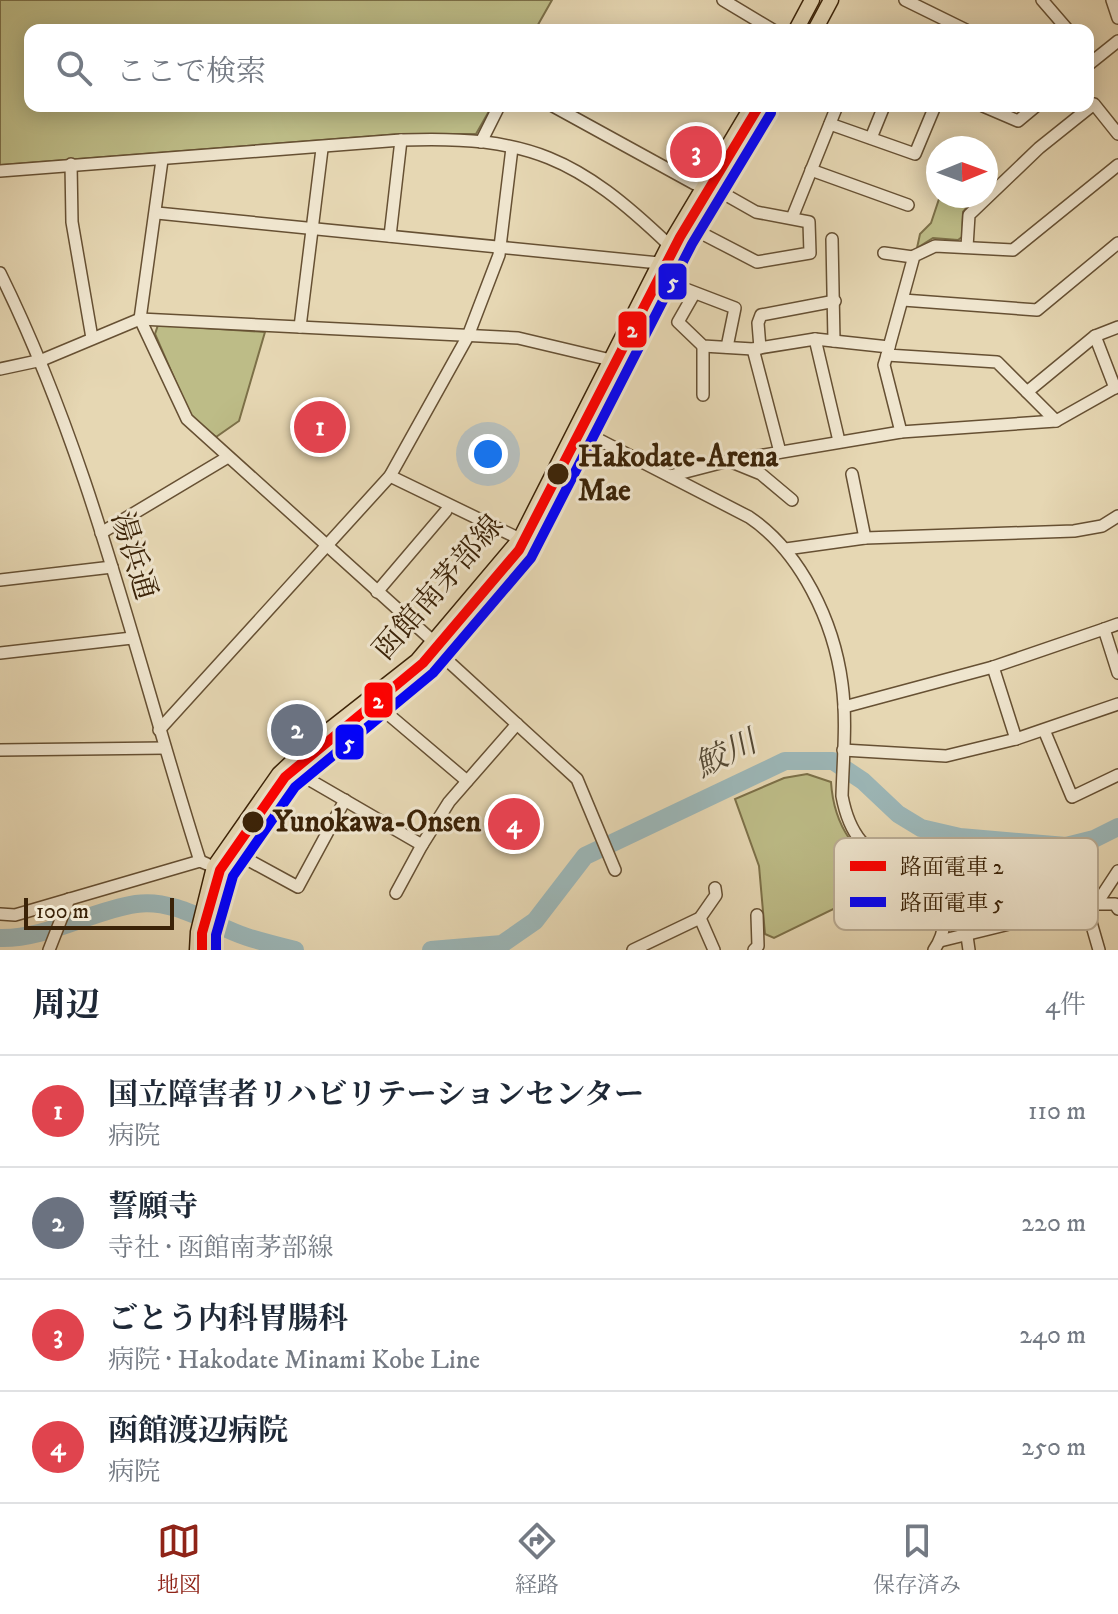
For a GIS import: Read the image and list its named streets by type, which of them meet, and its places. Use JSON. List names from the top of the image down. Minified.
{"streets":{"main road":["函館南茅部線"],"street":["湯浜通"]},"crossings":[["湯浜通","函館南茅部線"]],"water":["鮫川"],"places":["Hakodate-Arena Mae","Yunokawa-Onsen"],"lines":["tram line 2","tram line 5"],"legend":["路面電車 2","路面電車 5"],"scale_bar":"100 m","north":"right","page":{"search":"ここで検索","pins":["3","1","2","4"],"scale":"100 m","heading":["周辺","4件"],"list":[{"mark":"1","name":"国立障害者リハビリテーションセンター","note":"病院","value":"110 m"},{"mark":"2","name":"誓願寺","note":"寺社 · 函館南茅部線","value":"220 m"},{"mark":"3","name":"ごとう内科胃腸科","note":"病院 · Hakodate Minami Kobe Line","value":"240 m"},{"mark":"4","name":"函館渡辺病院","note":"病院","value":"250 m"}],"nav":["地図","経路","保存済み"]}}
